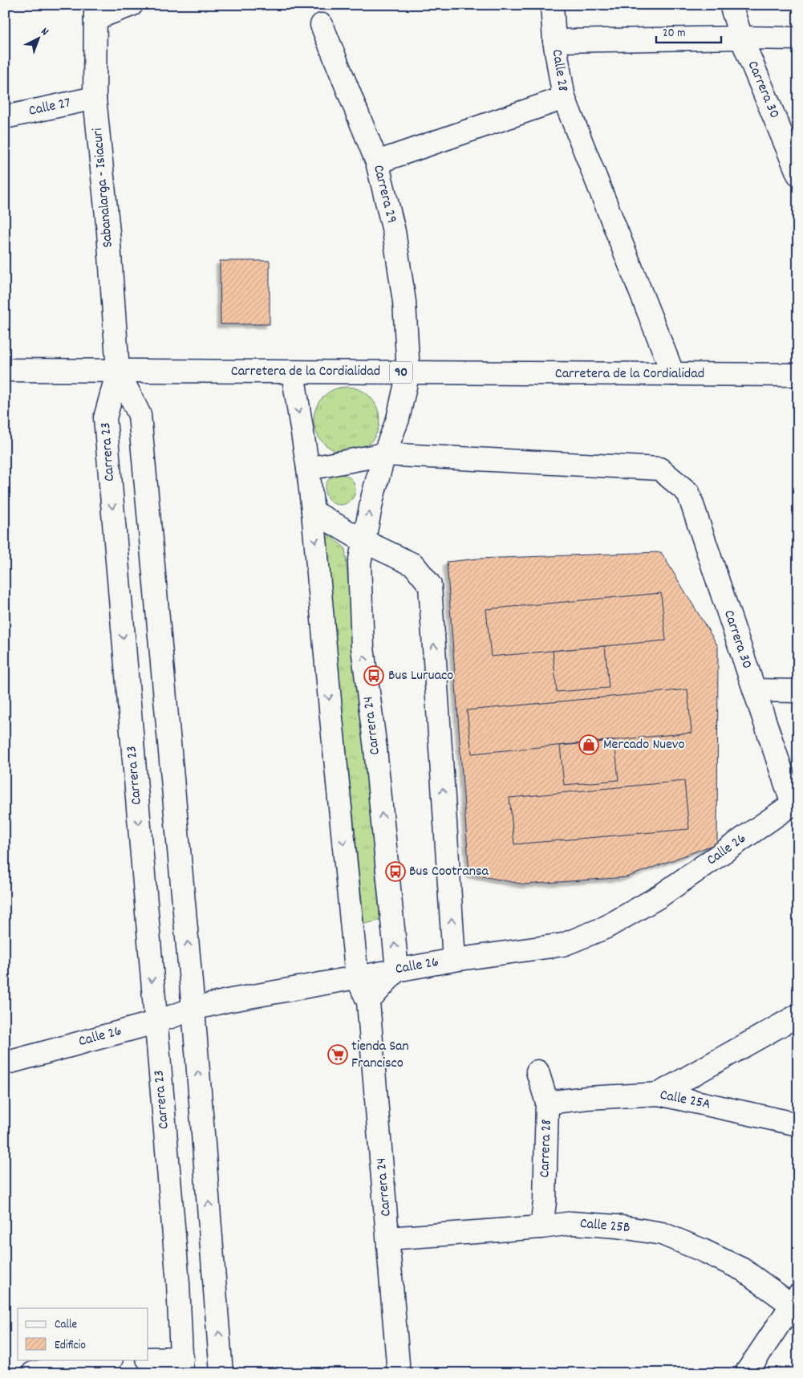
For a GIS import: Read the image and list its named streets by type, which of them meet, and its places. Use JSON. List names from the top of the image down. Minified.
{"streets":{"main road":["Calle 28","Carrera 30","Calle 27","Sabanalarga - Isiacuri","Carrera 29","Carretera de la Cordialidad","90","Carrera 23","Carrera 24","Calle 26","Calle 25A","Carrera 28","Calle 25B"]},"crossings":[["Calle 28","Carrera 30"],["Calle 28","Carrera 29"],["Carrera 30","Carrera 24"],["Carrera 30","Calle 26"],["Calle 27","Sabanalarga - Isiacuri"],["Sabanalarga - Isiacuri","Carretera de la Cordialidad"],["Sabanalarga - Isiacuri","Carrera 23"],["Carrera 29","Carretera de la Cordialidad"],["Carrera 29","Carrera 24"],["Carretera de la Cordialidad","Carrera 23"],["Carretera de la Cordialidad","Carrera 24"],["Carrera 23","Calle 26"],["Carrera 24","Calle 26"],["Carrera 24","Calle 25B"],["Calle 25A","Carrera 28"],["Carrera 28","Calle 25B"]],"places":{"bus stop":["Bus Luruaco","Bus Cootransa"],"shop":["Mercado Nuevo"],"supermarket":["tienda San Francisco"]},"legend":["Calle","Edificio"],"scale_bar":"20 m","north":"top right"}
